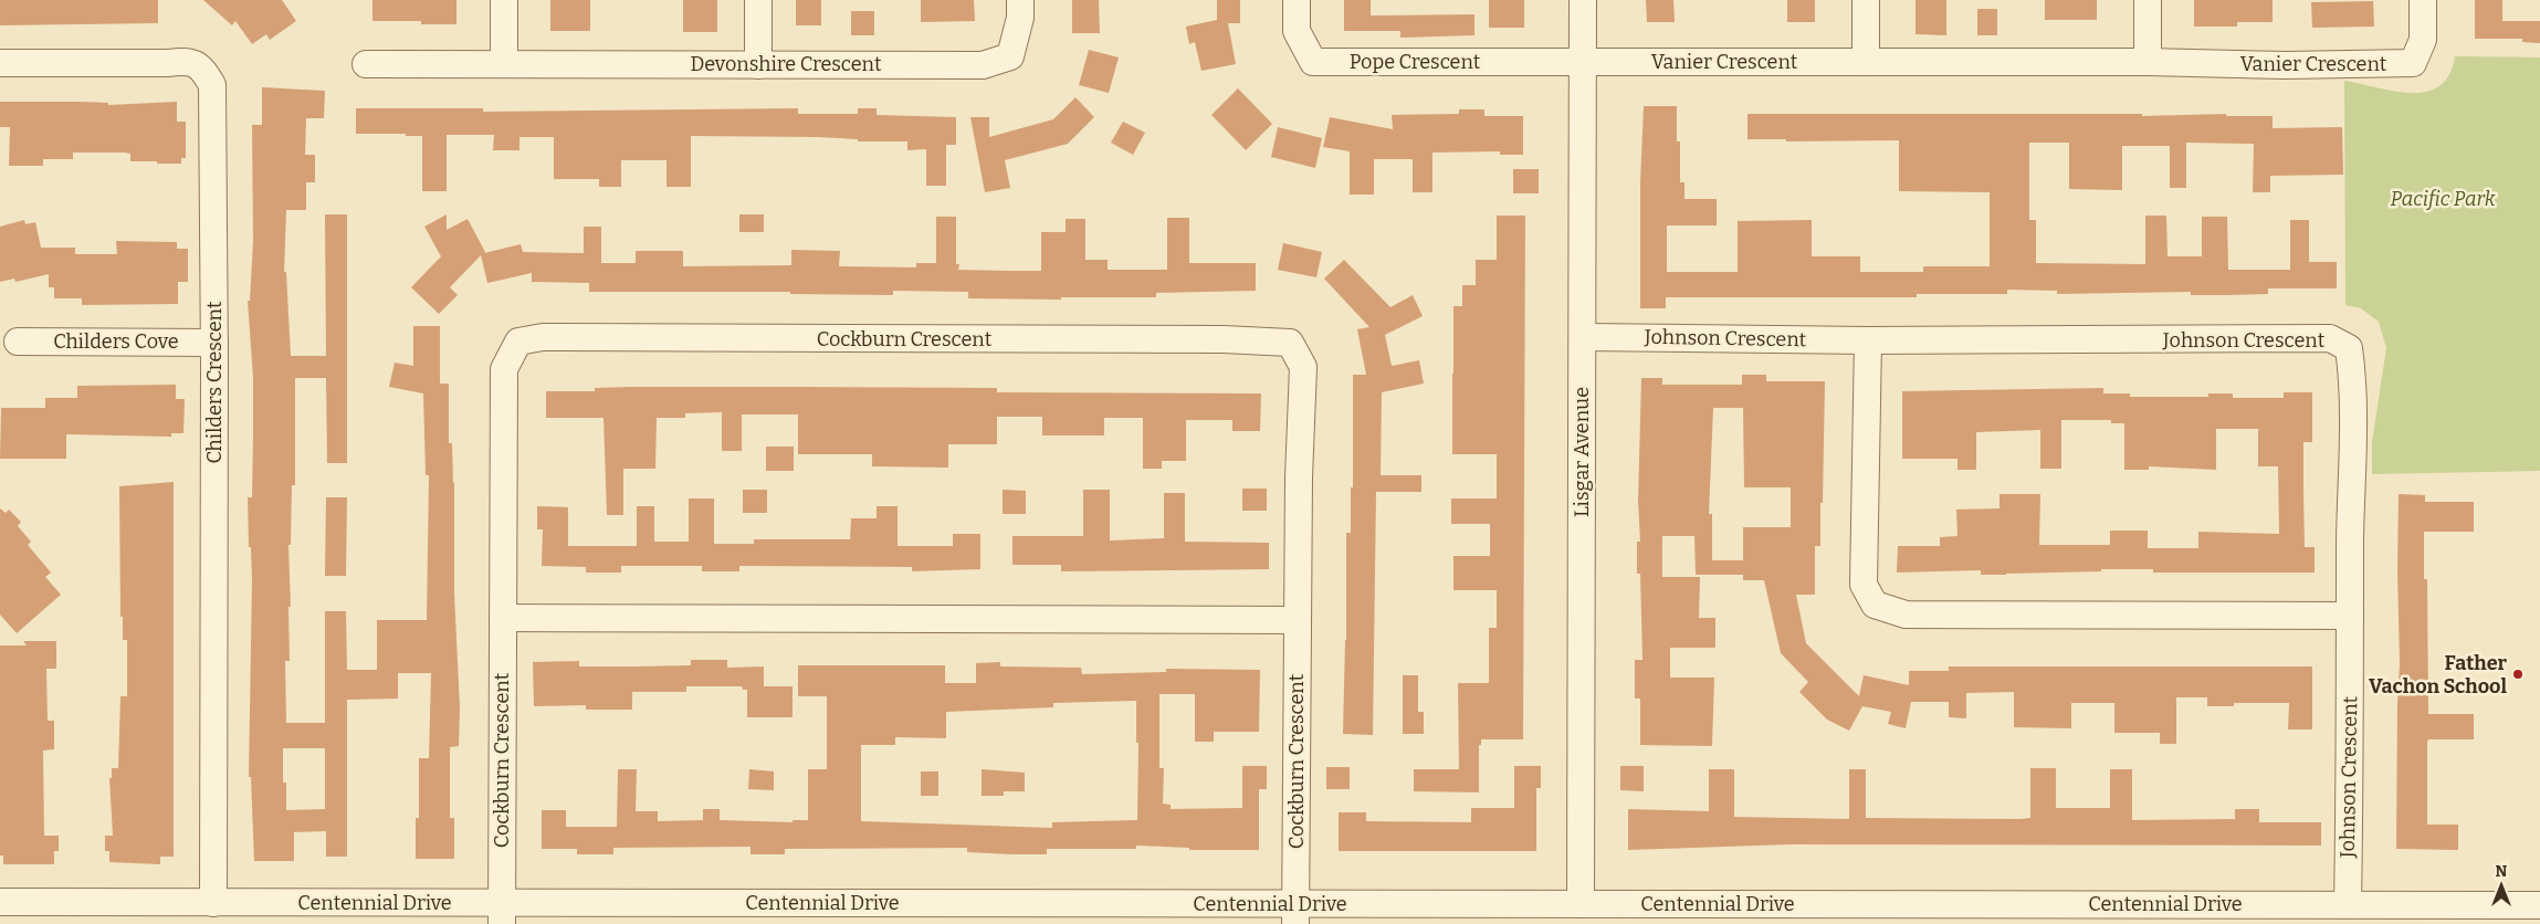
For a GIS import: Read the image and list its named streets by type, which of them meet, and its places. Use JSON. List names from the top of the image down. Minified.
{"streets":{"street":["Pope Crescent","Vanier Crescent","Devonshire Crescent","Johnson Crescent","Cockburn Crescent","Childers Cove","Childers Crescent","Lisgar Avenue","Centennial Drive"]},"crossings":[["Pope Crescent","Vanier Crescent"],["Pope Crescent","Lisgar Avenue"],["Vanier Crescent","Lisgar Avenue"],["Johnson Crescent","Lisgar Avenue"],["Johnson Crescent","Centennial Drive"],["Cockburn Crescent","Centennial Drive"],["Childers Cove","Childers Crescent"],["Childers Crescent","Centennial Drive"],["Lisgar Avenue","Centennial Drive"]],"parks":["Pacific Park"],"places":["Father Vachon School"],"north":"top"}
